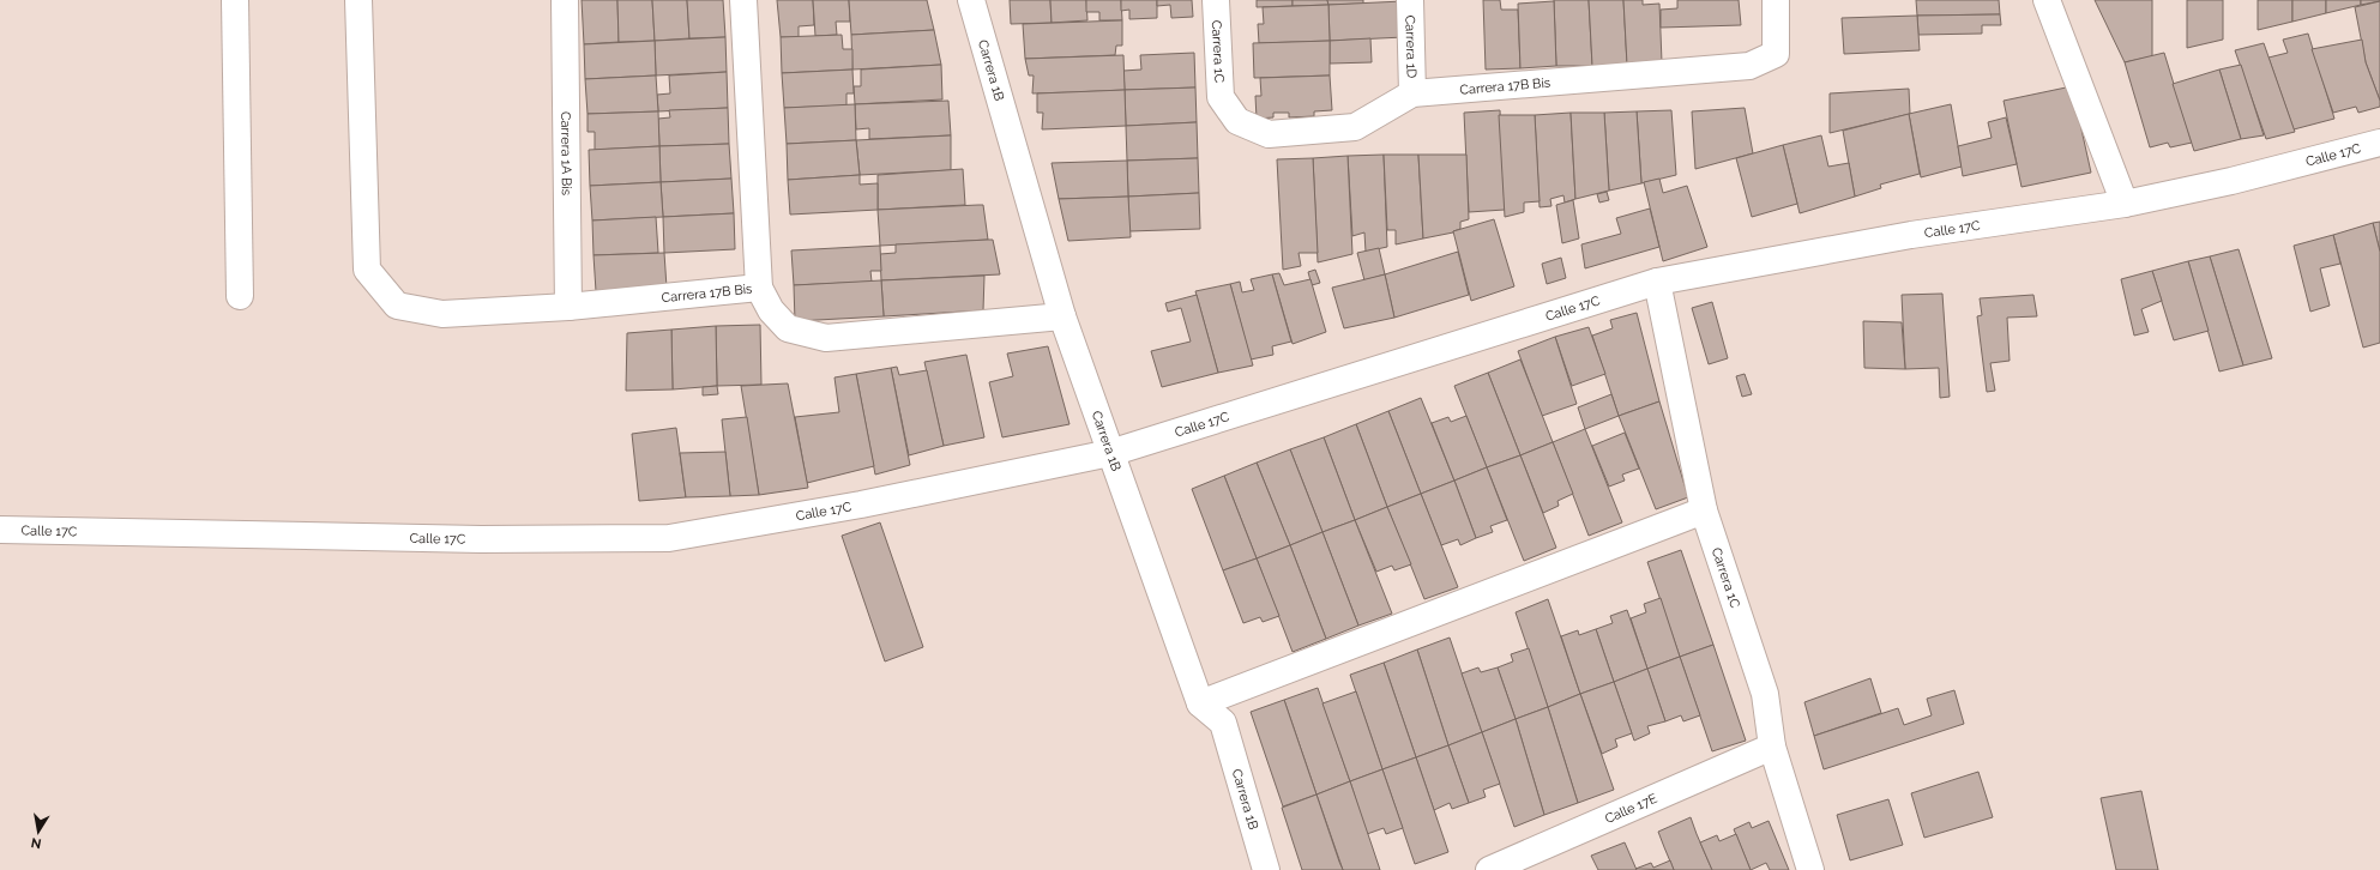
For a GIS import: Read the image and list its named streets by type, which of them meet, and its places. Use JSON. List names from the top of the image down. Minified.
{"streets":{"street":["Carrera 1D","Carrera 1C","Carrera 1B","Carrera 17B Bis","Carrera 1A Bis","Calle 17C","Calle 17E"]},"crossings":[["Carrera 1D","Carrera 17B Bis"],["Carrera 1C","Carrera 17B Bis"],["Carrera 1C","Calle 17C"],["Carrera 1C","Calle 17E"],["Carrera 1B","Carrera 17B Bis"],["Carrera 1B","Calle 17C"],["Carrera 17B Bis","Carrera 1A Bis"]],"north":"bottom"}
